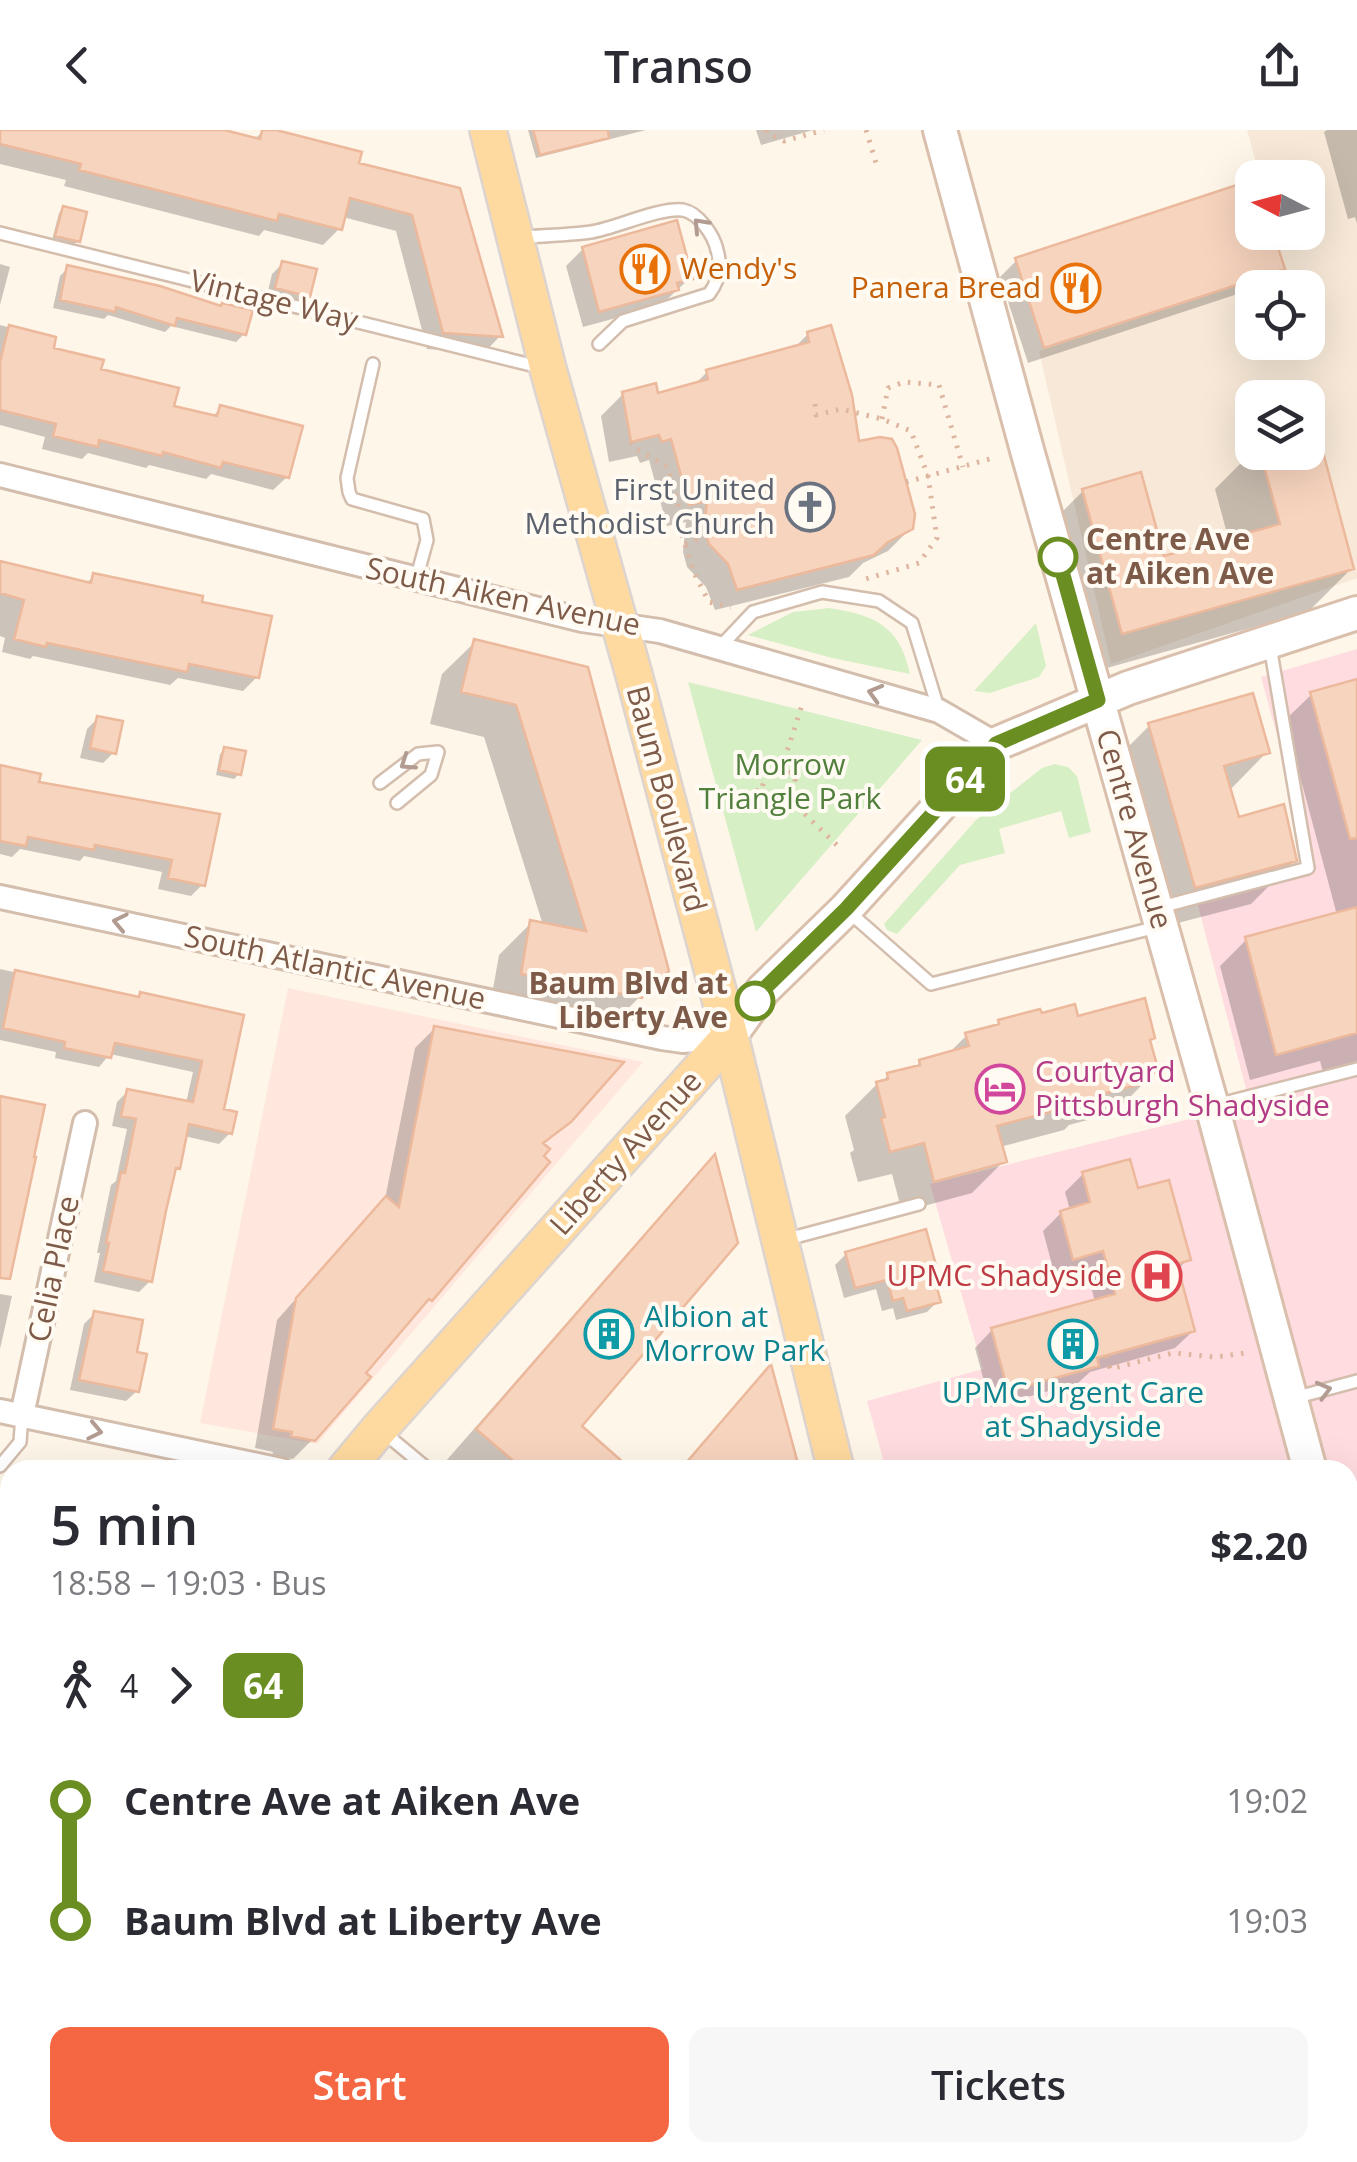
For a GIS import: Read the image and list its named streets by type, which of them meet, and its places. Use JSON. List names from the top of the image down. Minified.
{"streets":{"main road":["Baum Boulevard","Centre Avenue","Liberty Avenue"],"street":["South Aiken Avenue","South Atlantic Avenue","Celia Place"],"lane":["Vintage Way"]},"crossings":[["Vintage Way","Baum Boulevard"],["South Aiken Avenue","Baum Boulevard"],["South Aiken Avenue","Liberty Avenue"],["Baum Boulevard","South Atlantic Avenue"],["Baum Boulevard","Liberty Avenue"],["Centre Avenue","Liberty Avenue"],["South Atlantic Avenue","Liberty Avenue"]],"one_way":["South Atlantic Avenue"],"parks":["Morrow Triangle Park"],"places":{"restaurant":["Wendy's","Panera Bread"],"church":["First United Methodist Church"],"other":["Centre Ave at Aiken Ave","Baum Blvd at Liberty Ave"],"hotel":["Courtyard Pittsburgh Shadyside"],"hospital":["UPMC Shadyside"],"building":["Albion at Morrow Park","UPMC Urgent Care at Shadyside"]},"lines":["bus line 64"],"north":"left","page":{"header":"Transo","on_map":"64","heading":["5 min","18:58 – 19:03 · Bus","$2.20"],"legs":["4","64"],"list":[{"name":"Centre Ave at Aiken Ave","value":"19:02"},{"name":"Baum Blvd at Liberty Ave","value":"19:03"}],"buttons":["Start","Tickets"]}}
